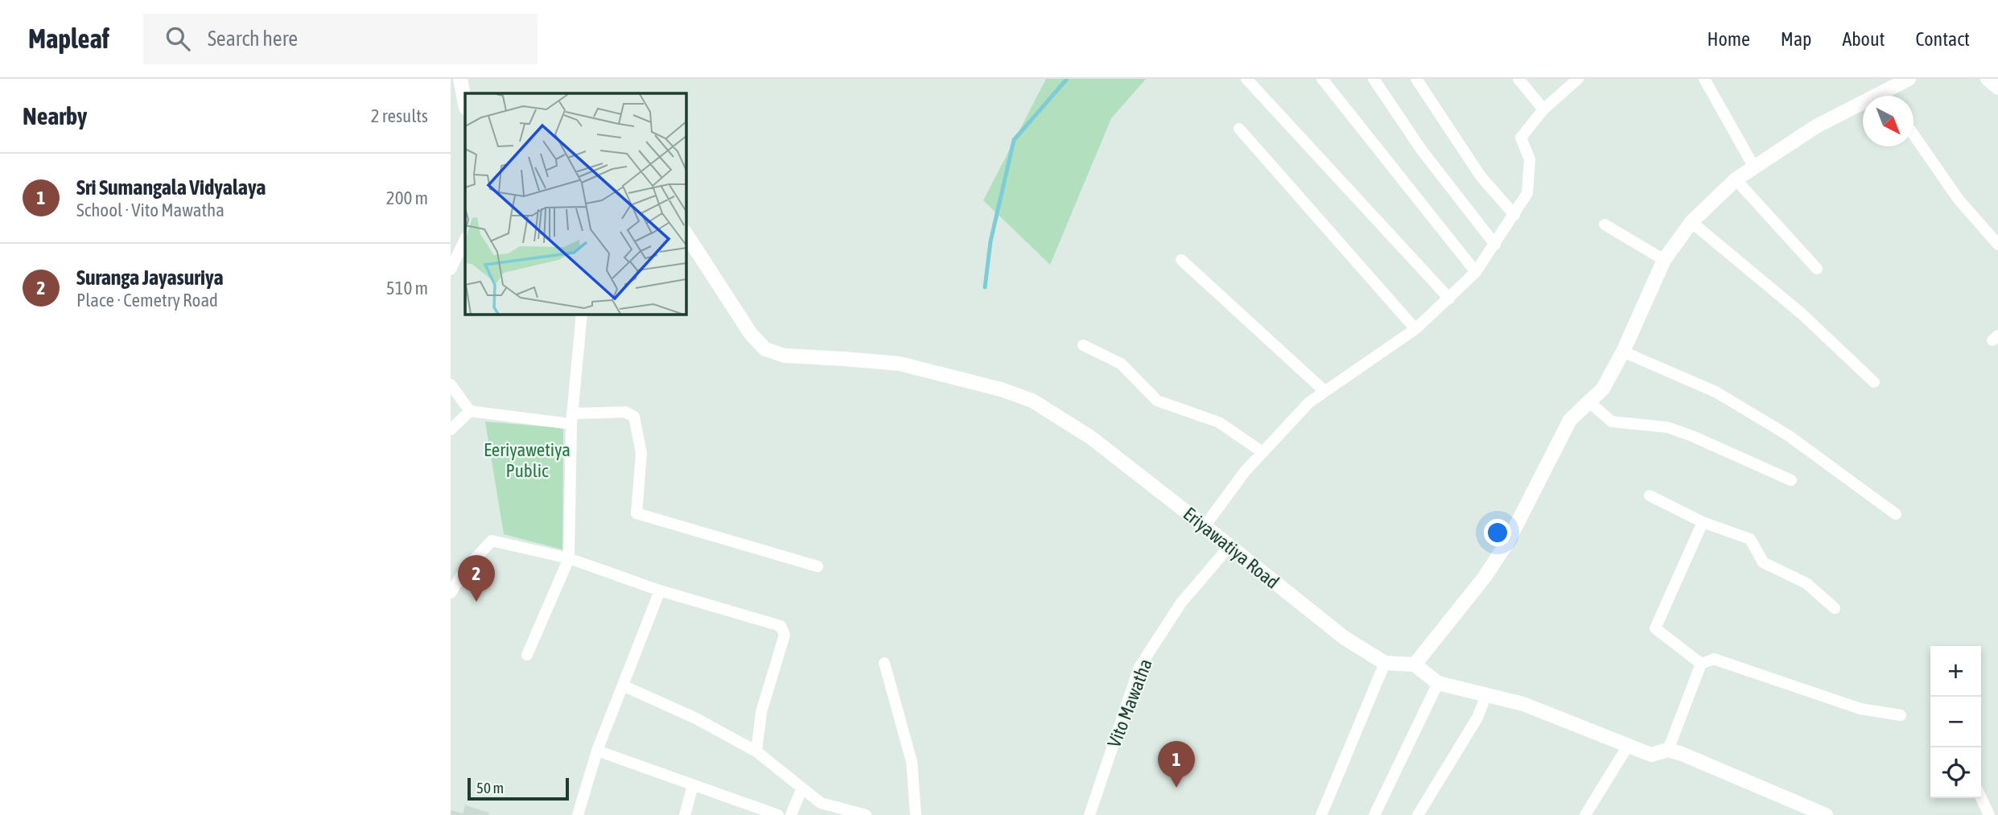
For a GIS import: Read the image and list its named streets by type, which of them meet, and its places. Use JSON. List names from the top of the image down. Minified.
{"streets":{"street":["Eriyawatiya Road","Vito Mawatha"]},"crossings":[["Eriyawatiya Road","Vito Mawatha"]],"parks":["Eeriyawetiya Public"],"scale_bar":"50 m","north":"bottom right","page":{"header":"Mapleaf","search":"Search here","nav":["Home","Map","About","Contact"],"heading":["Nearby","2 results"],"list":[{"mark":"1","name":"Sri Sumangala Vidyalaya","note":"School · Vito Mawatha","value":"200 m"},{"mark":"2","name":"Suranga Jayasuriya","note":"Place · Cemetry Road","value":"510 m"}],"pins":["2","1"],"map_buttons":["+","−"],"scale":"50 m"}}
